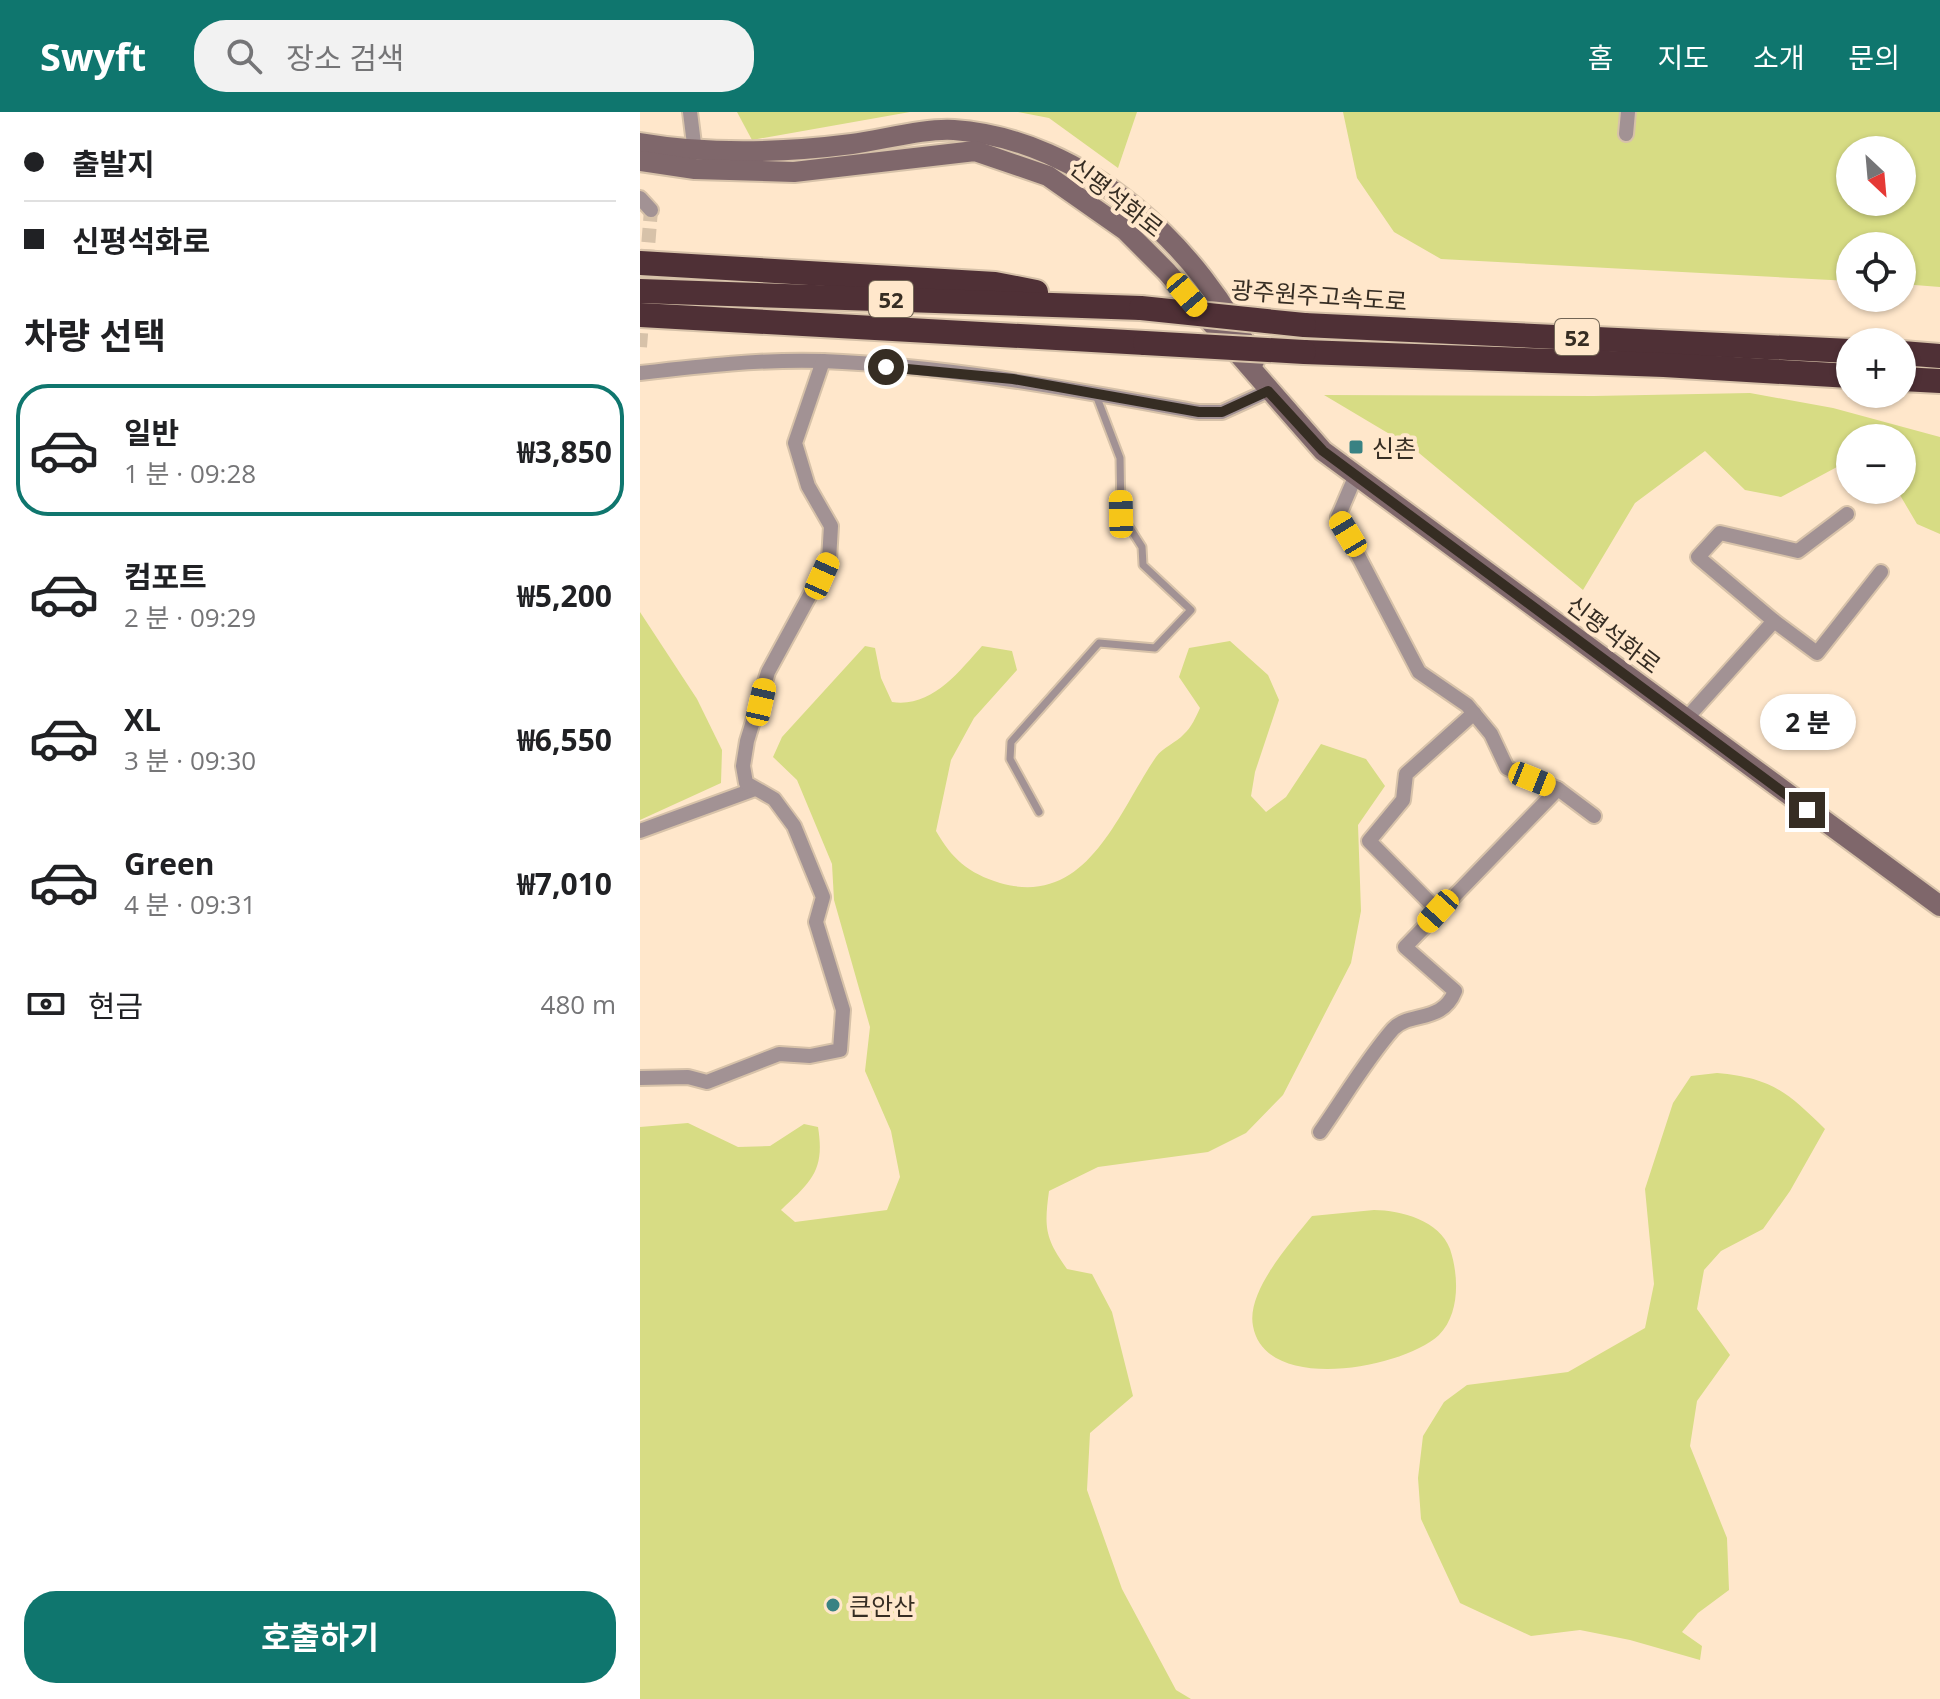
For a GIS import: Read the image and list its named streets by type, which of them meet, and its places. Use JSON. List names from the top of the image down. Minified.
{"streets":{"highway":["광주원주고속도로","52"],"main road":["신평석화로"]},"places":{"transit":["신촌"],"other":["큰안산"]},"north":"bottom right","page":{"header":"Swyft","search":"장소 검색","nav":["홈","지도","소개","문의"],"banner":["출발지","신평석화로"],"map_buttons":["+","−"],"heading":"차량 선택","list":[{"name":"일반","note":"1 분 · 09:28","value":"₩3,850"},{"name":"컴포트","note":"2 분 · 09:29","value":"₩5,200"},{"name":"XL","note":"3 분 · 09:30","value":"₩6,550"},{"name":"Green","note":"4 분 · 09:31","value":"₩7,010"}],"bubble":"2 분","pay":["현금","480 m"],"buttons":"호출하기"}}
